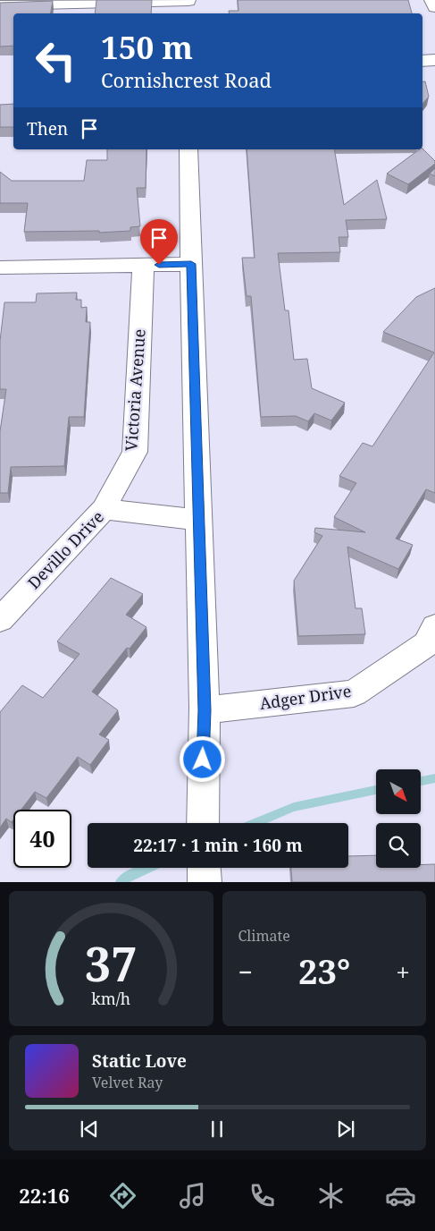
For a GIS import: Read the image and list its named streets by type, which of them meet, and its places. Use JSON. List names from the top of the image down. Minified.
{"streets":{"street":["Victoria Avenue","Devillo Drive","Adger Drive"]},"crossings":[["Victoria Avenue","Devillo Drive"]],"north":"bottom right","page":{"turn":["150 m","Cornishcrest Road"],"then":"Then","limit":"40","trip":"22:17 · 1 min · 160 m","tile":"Climate","heat":["−","23°","+"],"song":["Static Love","Velvet Ray"],"tabs":"22:16","gauge":["37","km/h"]}}
